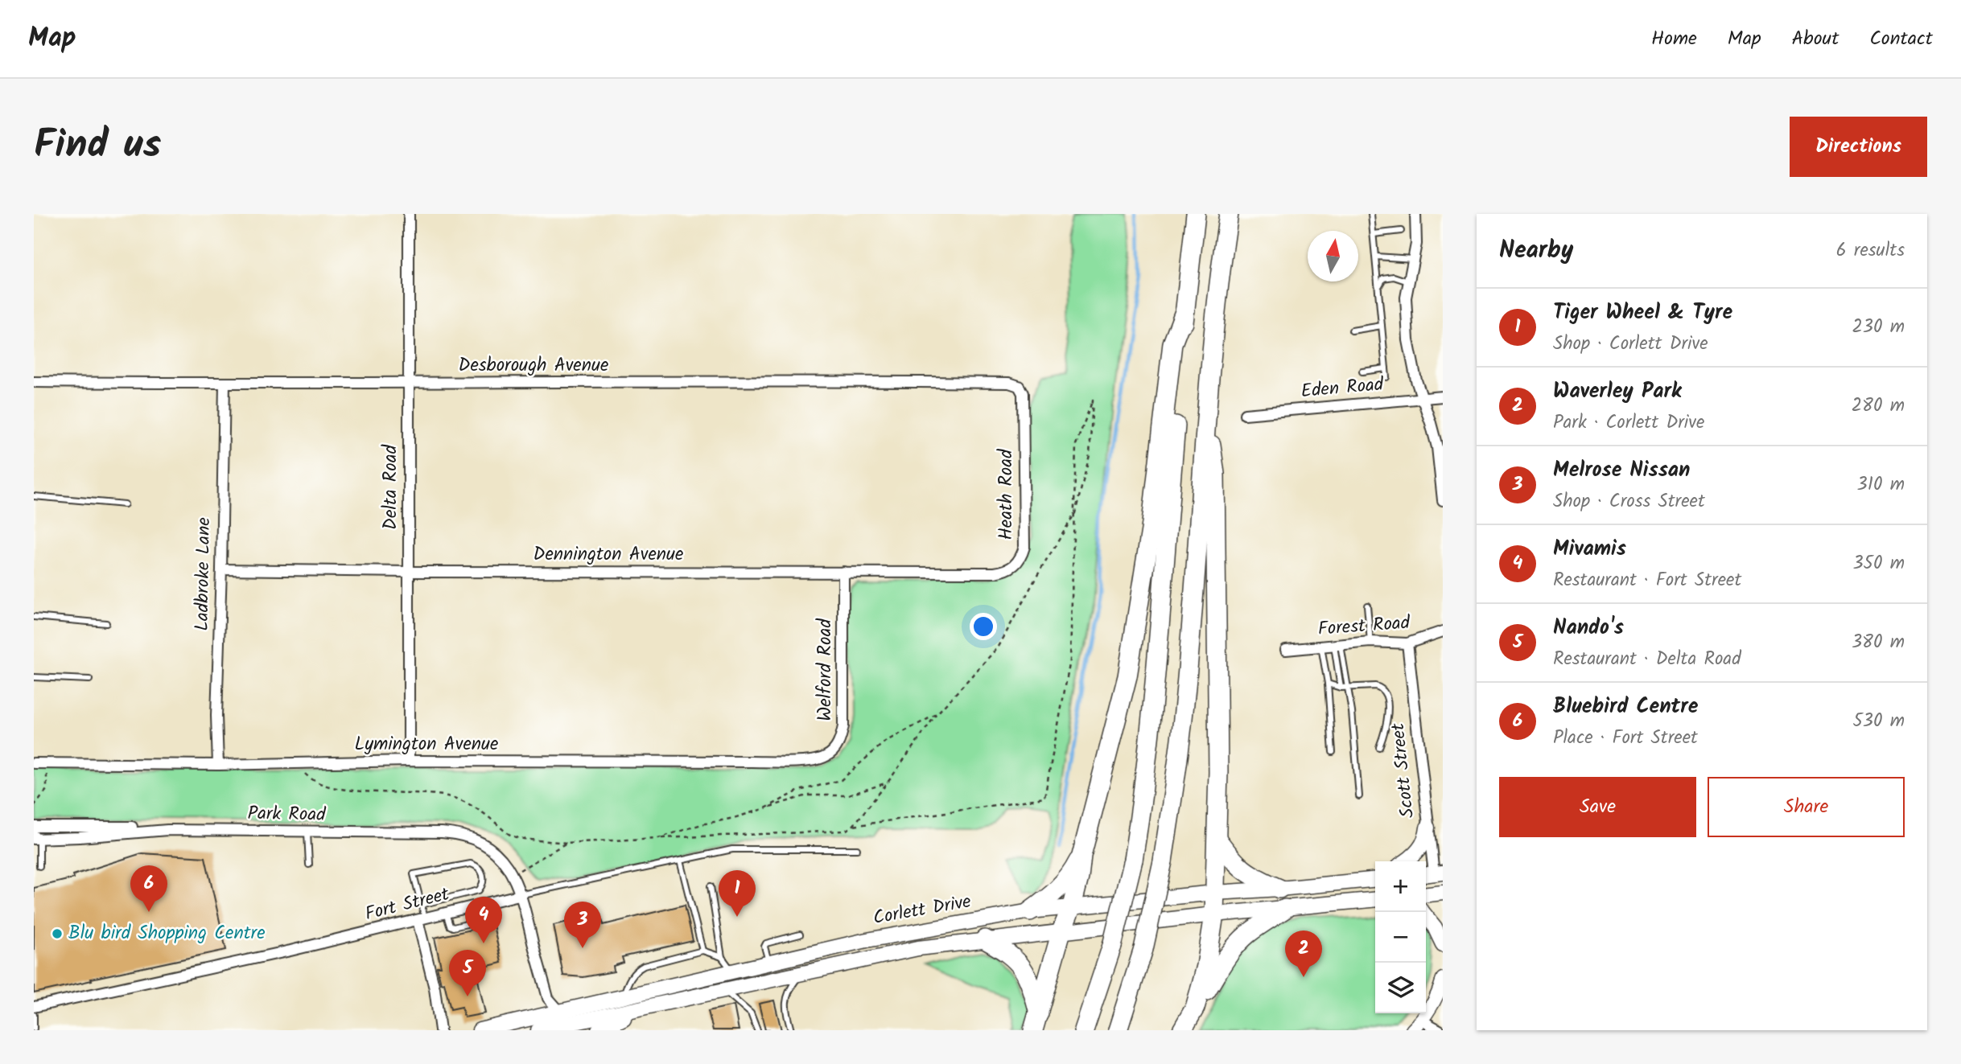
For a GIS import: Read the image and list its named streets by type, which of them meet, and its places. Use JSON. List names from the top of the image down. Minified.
{"streets":{"main road":["Corlett Drive"],"street":["Desborough Avenue","Eden Road","Delta Road","Heath Road","Dennington Avenue","Ladbroke Lane","Forest Road","Welford Road","Lymington Avenue","Scott Street","Park Road","Fort Street"]},"crossings":[["Desborough Avenue","Delta Road"],["Desborough Avenue","Heath Road"],["Desborough Avenue","Ladbroke Lane"],["Delta Road","Dennington Avenue"],["Delta Road","Lymington Avenue"],["Heath Road","Dennington Avenue"],["Dennington Avenue","Ladbroke Lane"],["Dennington Avenue","Welford Road"],["Ladbroke Lane","Lymington Avenue"],["Forest Road","Scott Street"],["Welford Road","Lymington Avenue"],["Park Road","Fort Street"],["Park Road","Corlett Drive"]],"places":["Blu bird Shopping Centre"],"north":"top","page":{"header":"Map","nav":["Home","Map","About","Contact"],"title":"Find us","buttons":["Directions",["Save","Share"]],"heading":["Nearby","6 results"],"list":[{"mark":"1","name":"Tiger Wheel & Tyre","note":"Shop · Corlett Drive","value":"230 m"},{"mark":"2","name":"Waverley Park","note":"Park · Corlett Drive","value":"280 m"},{"mark":"3","name":"Melrose Nissan","note":"Shop · Cross Street","value":"310 m"},{"mark":"4","name":"Mivamis","note":"Restaurant · Fort Street","value":"350 m"},{"mark":"5","name":"Nando's","note":"Restaurant · Delta Road","value":"380 m"},{"mark":"6","name":"Bluebird Centre","note":"Place · Fort Street","value":"530 m"}],"map_buttons":["+","−"],"pins":["6","1","4","3","2","5"]}}
